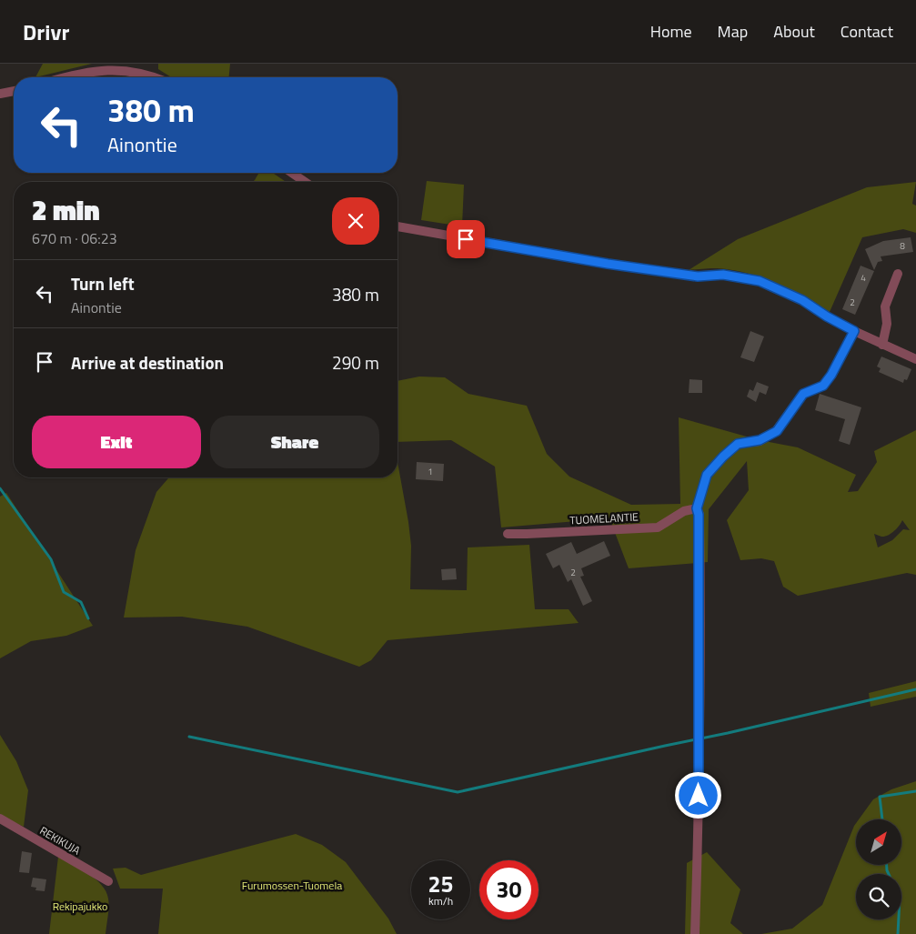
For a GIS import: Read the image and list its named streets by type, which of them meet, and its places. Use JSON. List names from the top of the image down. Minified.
{"streets":{"street":["TUOMELANTIE","REKIKUJA"]},"parks":["Furumossen-Tuomela","Rekipajukko"],"house_numbers":["8","4","2","1","2"],"north":"top right","page":{"header":"Drivr","nav":["Home","Map","About","Contact"],"turn":["380 m","Ainontie"],"heading":["2 min","670 m · 06:23"],"list":[{"name":"Turn left","note":"Ainontie","value":"380 m"},{"name":"Arrive at destination","value":"290 m"}],"buttons":["Exit","Share"],"speed":"25 km/h","limit":"30"}}
